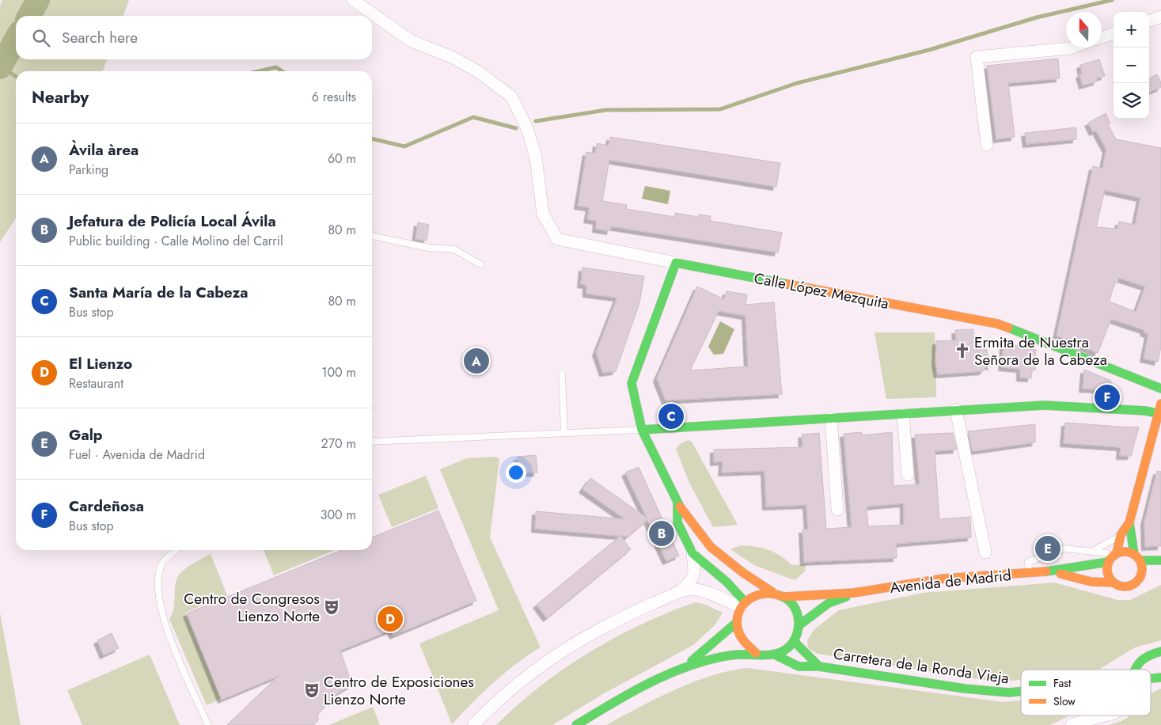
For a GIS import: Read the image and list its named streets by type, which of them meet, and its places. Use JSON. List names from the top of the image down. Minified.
{"streets":{"main road":["Calle López Mezquita","Avenida de Madrid","Carretera de la Ronda Vieja"]},"crossings":[["Avenida de Madrid","Carretera de la Ronda Vieja"]],"places":{"church":["Ermita de Nuestra Señora de la Cabeza"],"theatre":["Centro de Congresos Lienzo Norte","Centro de Exposiciones Lienzo Norte"]},"legend":["Fast","Slow"],"north":"top","page":{"map_buttons":["+","−"],"search":"Search here","heading":["Nearby","6 results"],"list":[{"mark":"A","name":"Àvila àrea","note":"Parking","value":"60 m"},{"mark":"B","name":"Jefatura de Policía Local Ávila","note":"Public building · Calle Molino del Carril","value":"80 m"},{"mark":"C","name":"Santa María de la Cabeza","note":"Bus stop","value":"80 m"},{"mark":"D","name":"El Lienzo","note":"Restaurant","value":"100 m"},{"mark":"E","name":"Galp","note":"Fuel · Avenida de Madrid","value":"270 m"},{"mark":"F","name":"Cardeñosa","note":"Bus stop","value":"300 m"}],"pins":["A","F","C","B","E","D"]}}
